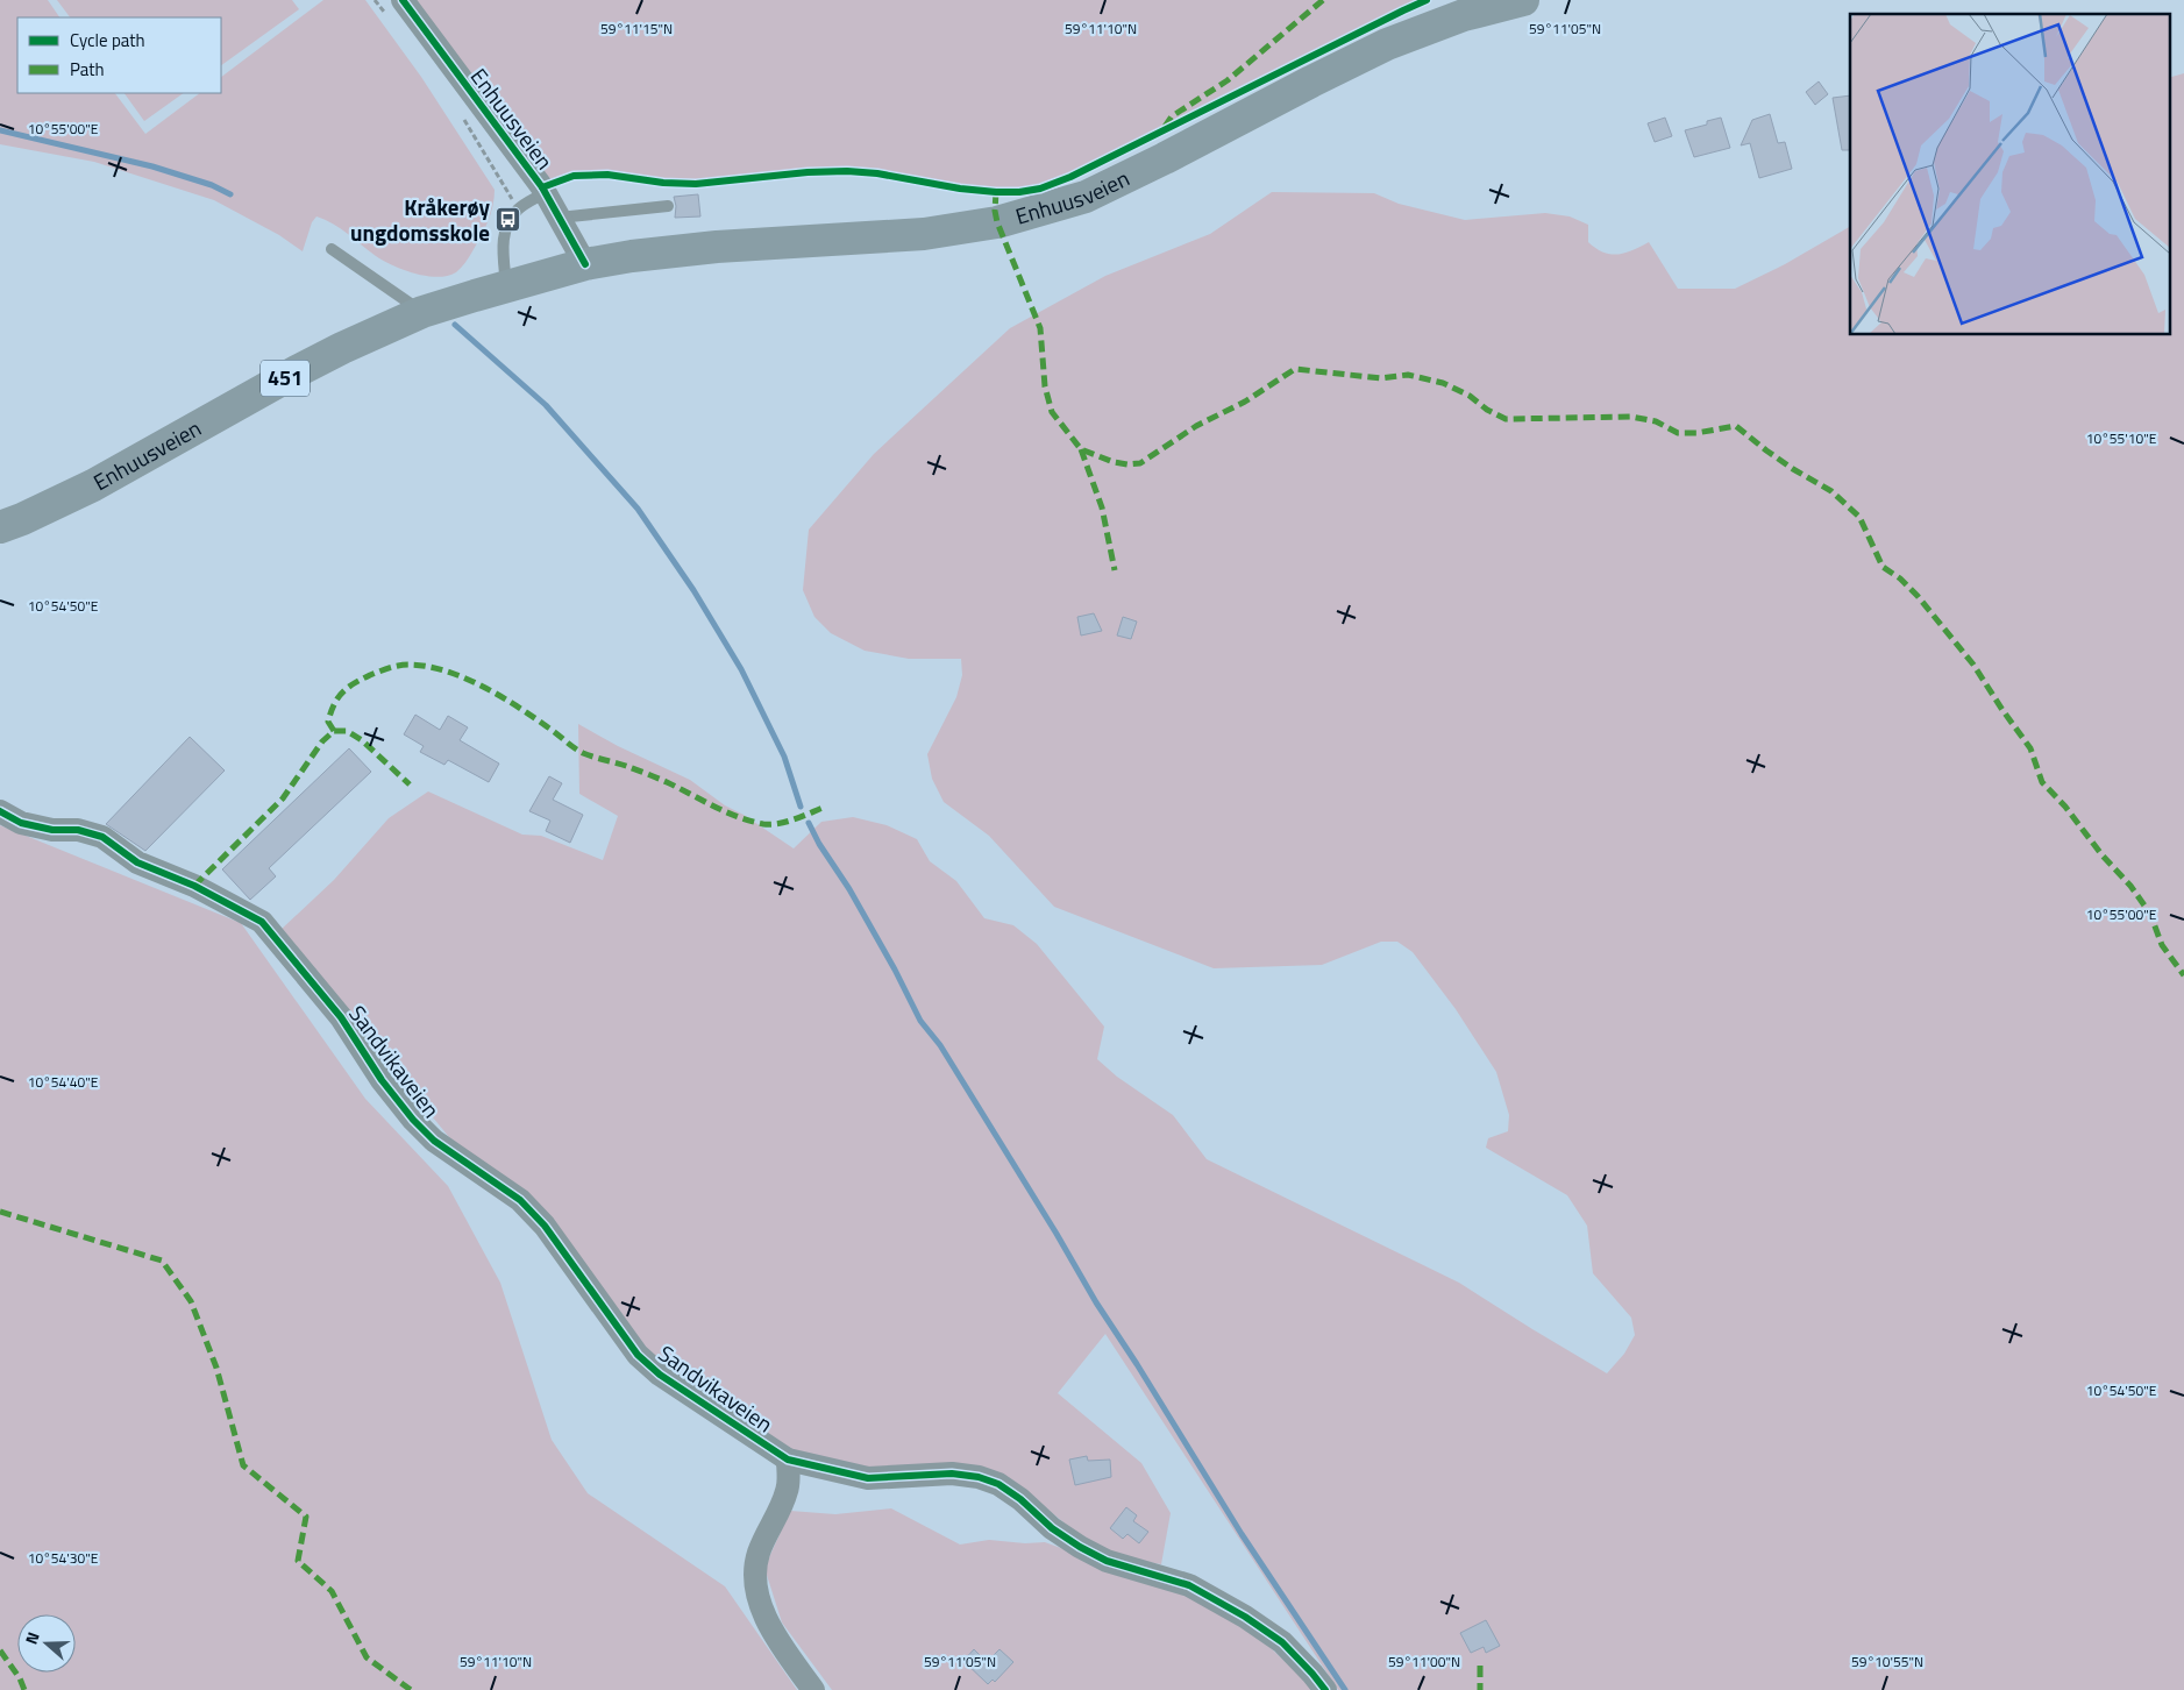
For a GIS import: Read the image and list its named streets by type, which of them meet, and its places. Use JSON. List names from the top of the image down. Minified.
{"streets":{"main road":["Enhuusveien","451"],"street":["Sandvikaveien"]},"places":{"bus stop":["Kråkerøy ungdomsskole"]},"legend":["Cycle path","Path"],"north":"left","coordinates":["59°11'15\"N","59°11'10\"N","59°11'05\"N","10°55'00\"E","10°55'10\"E","10°54'50\"E","10°54'40\"E","10°54'30\"E","59°11'00\"N","59°10'55\"N"]}
